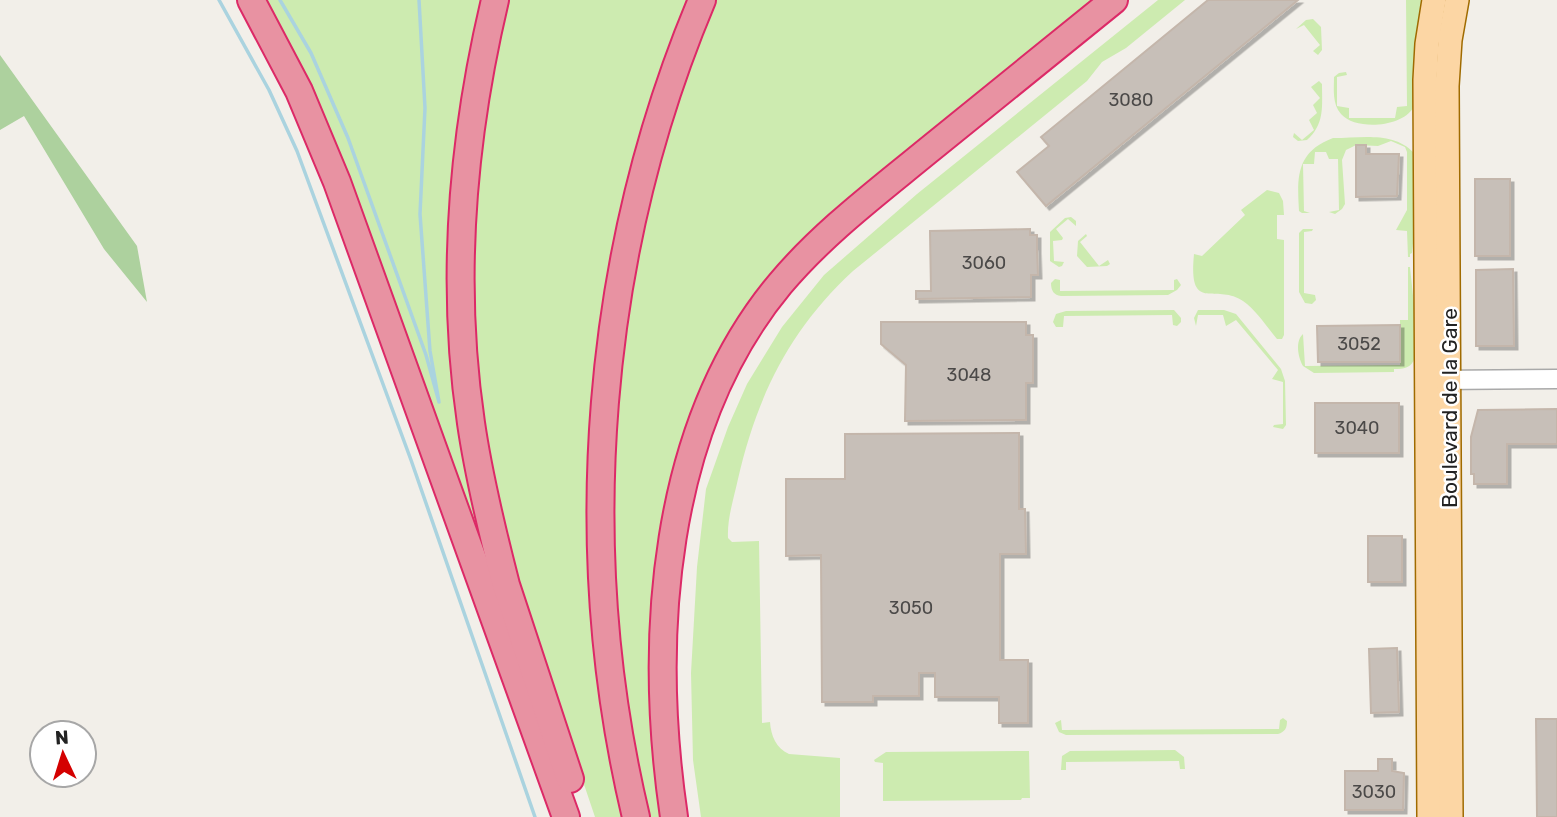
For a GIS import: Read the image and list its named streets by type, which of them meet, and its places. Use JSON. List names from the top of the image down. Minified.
{"streets":{"main road":["Boulevard de la Gare"]},"house_numbers":["3080","3060","3052","3048","3040","3050","3030"],"north":"top"}
